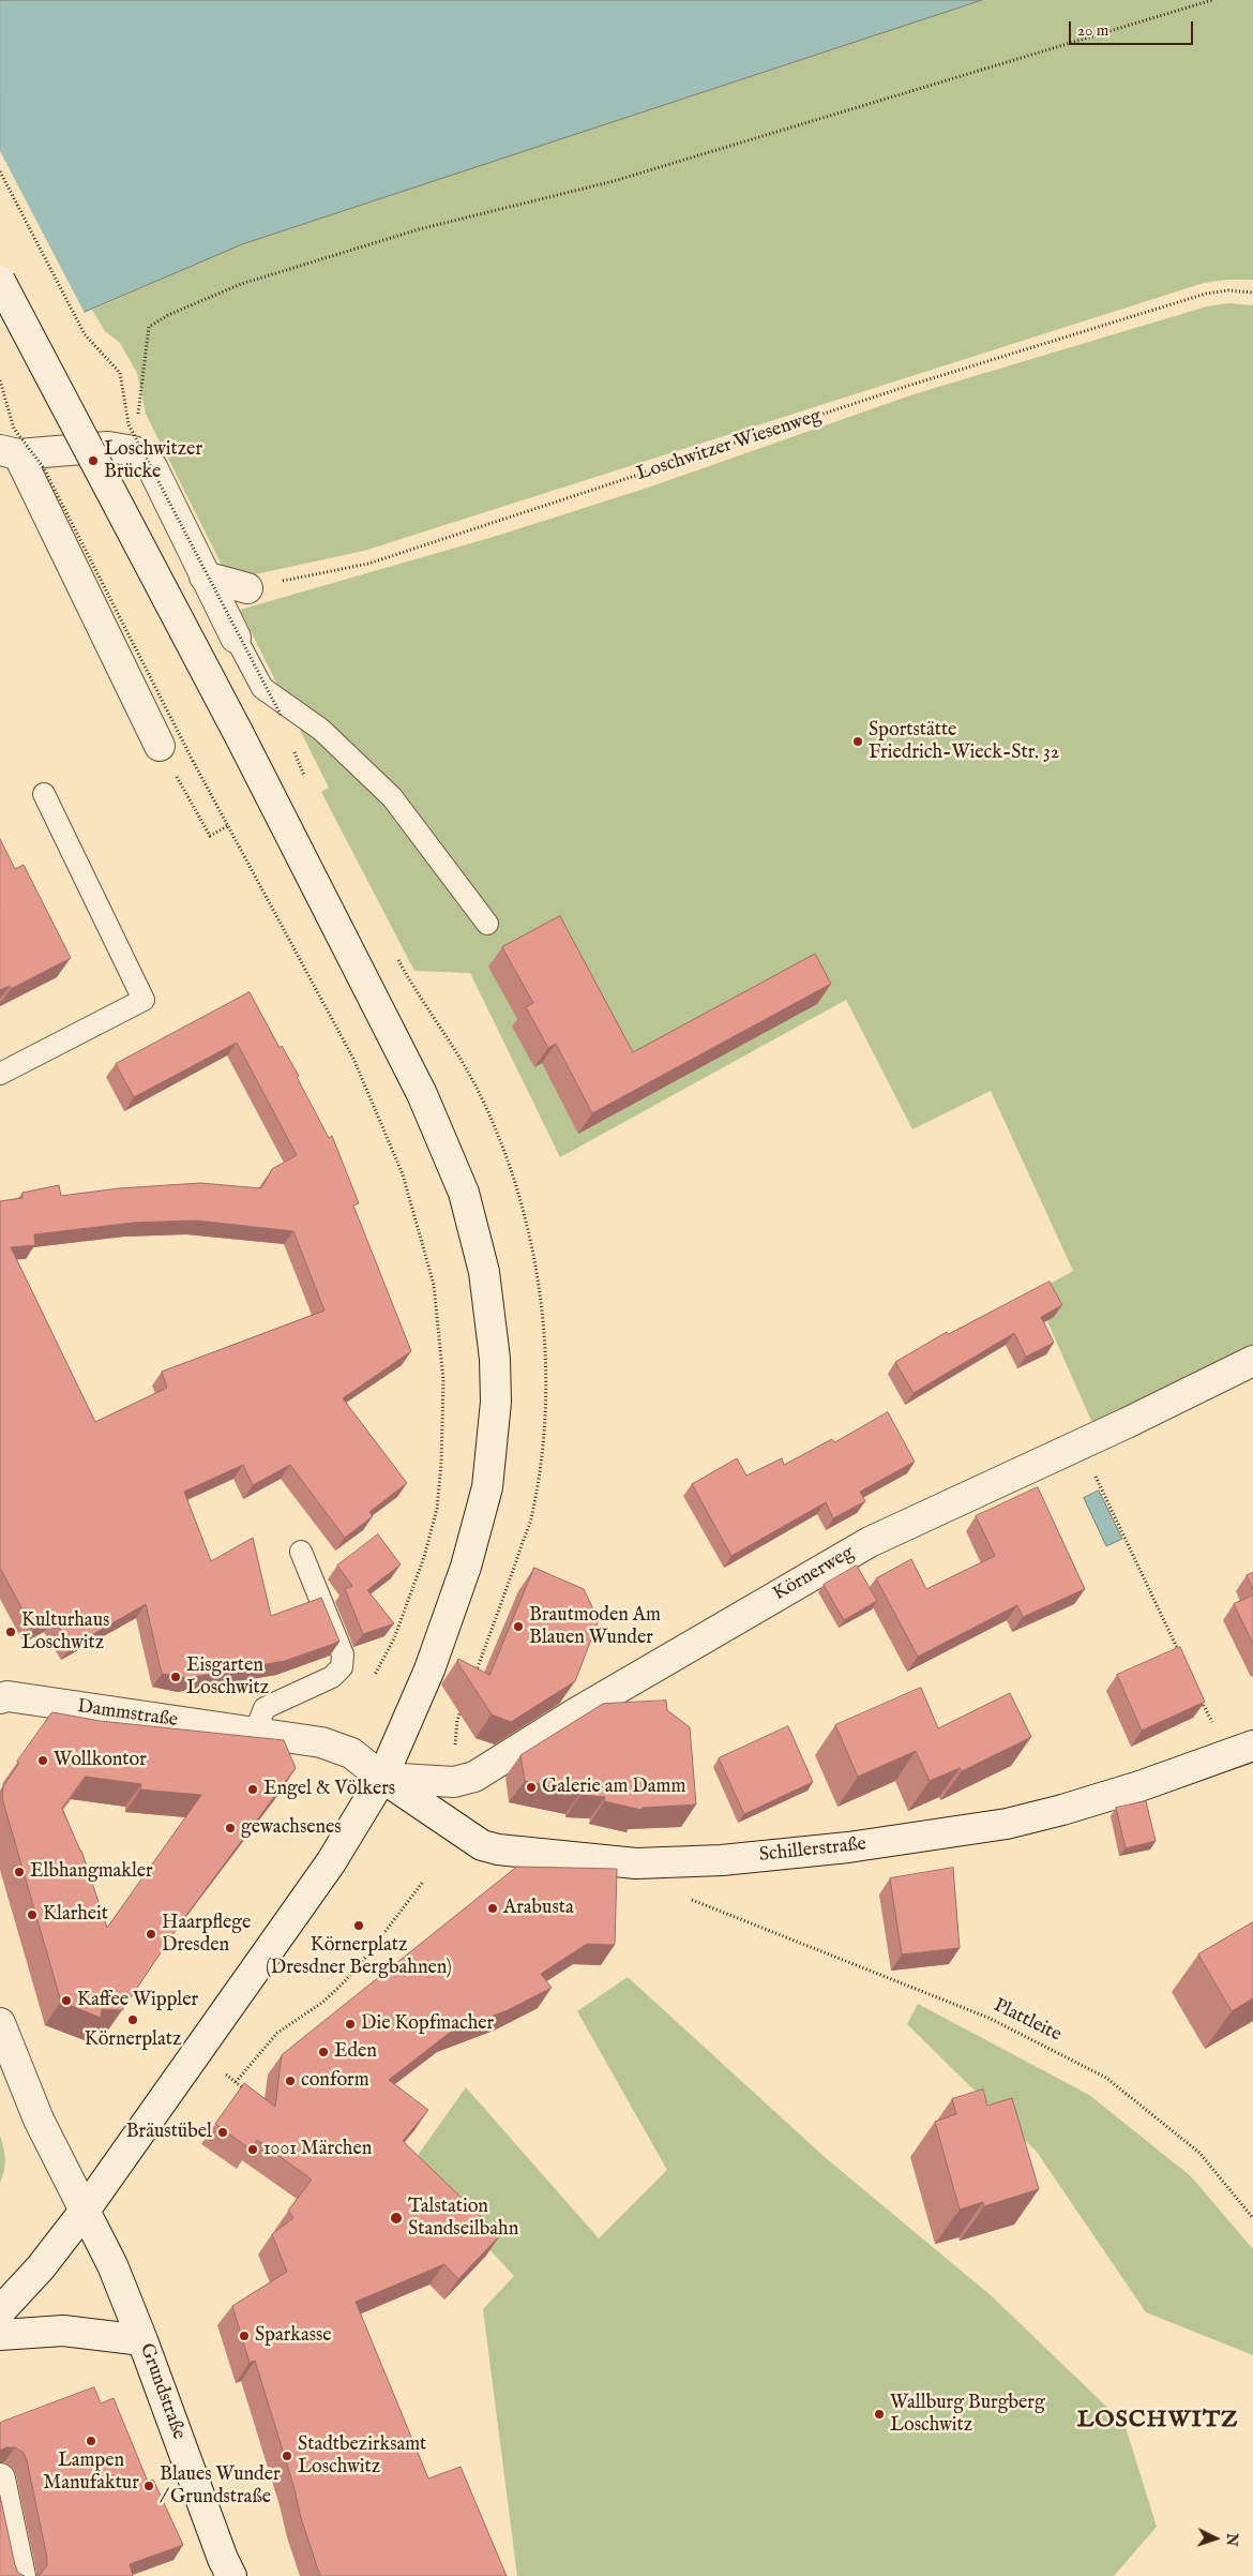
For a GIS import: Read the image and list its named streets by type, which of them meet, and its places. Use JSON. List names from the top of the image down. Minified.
{"streets":{"street":["Körnerweg","Dammstraße","Schillerstraße","Grundstraße"],"path":["Loschwitzer Wiesenweg","Plattleite"]},"crossings":[["Körnerweg","Dammstraße"],["Körnerweg","Schillerstraße"],["Dammstraße","Schillerstraße"]],"districts":["LOSCHWITZ"],"places":["Loschwitzer Brücke","Sportstätte Friedrich-Wieck-Str. 32","Brautmoden Am Blauen Wunder","Kulturhaus Loschwitz","Eisgarten Loschwitz","Wollkontor","Galerie am Damm","Engel & Völkers","gewachsenes","Elbhangmakler","Arabusta","Klarheit","Körnerplatz (Dresdner Bergbahnen)","Haarpflege Dresden","Kaffee Wippler","Körnerplatz","Die Kopfmacher","Eden","conform","Bräustübel","1001 Märchen","Talstation Standseilbahn","Sparkasse","Wallburg Burgberg Loschwitz","Lampen Manufaktur","Stadtbezirksamt Loschwitz","Blaues Wunder / Grundstraße"],"scale_bar":"20 m","north":"right"}
